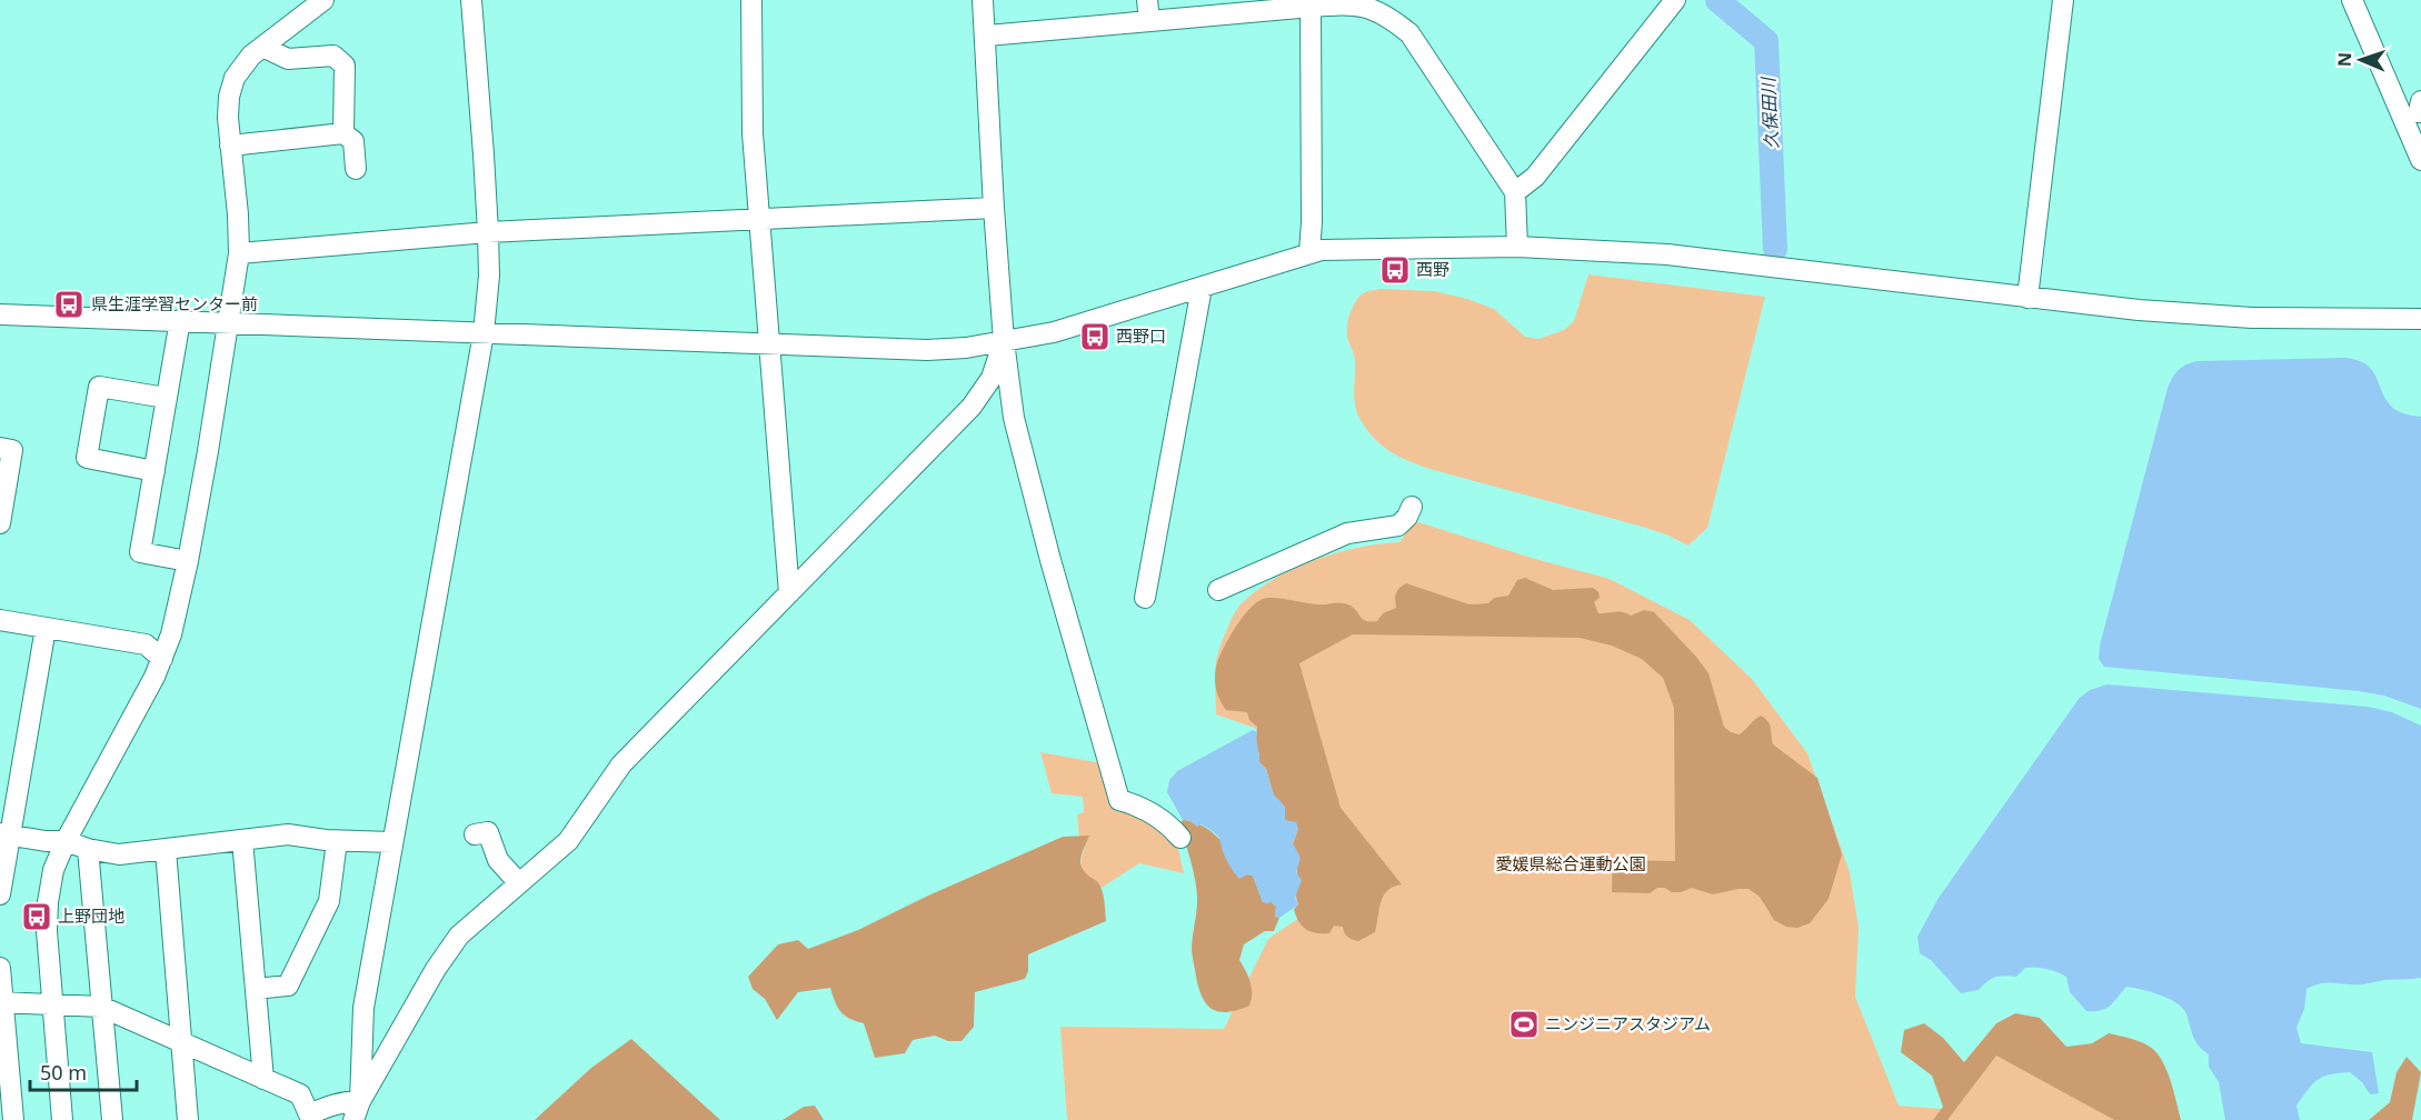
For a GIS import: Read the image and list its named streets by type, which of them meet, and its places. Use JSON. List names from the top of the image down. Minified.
{"water":["久保田川"],"parks":["愛媛県総合運動公園"],"places":{"bus stop":["西野","県生涯学習センター前","西野口","上野団地"],"sports":["ニンジニアスタジアム"]},"scale_bar":"50 m","north":"left"}
